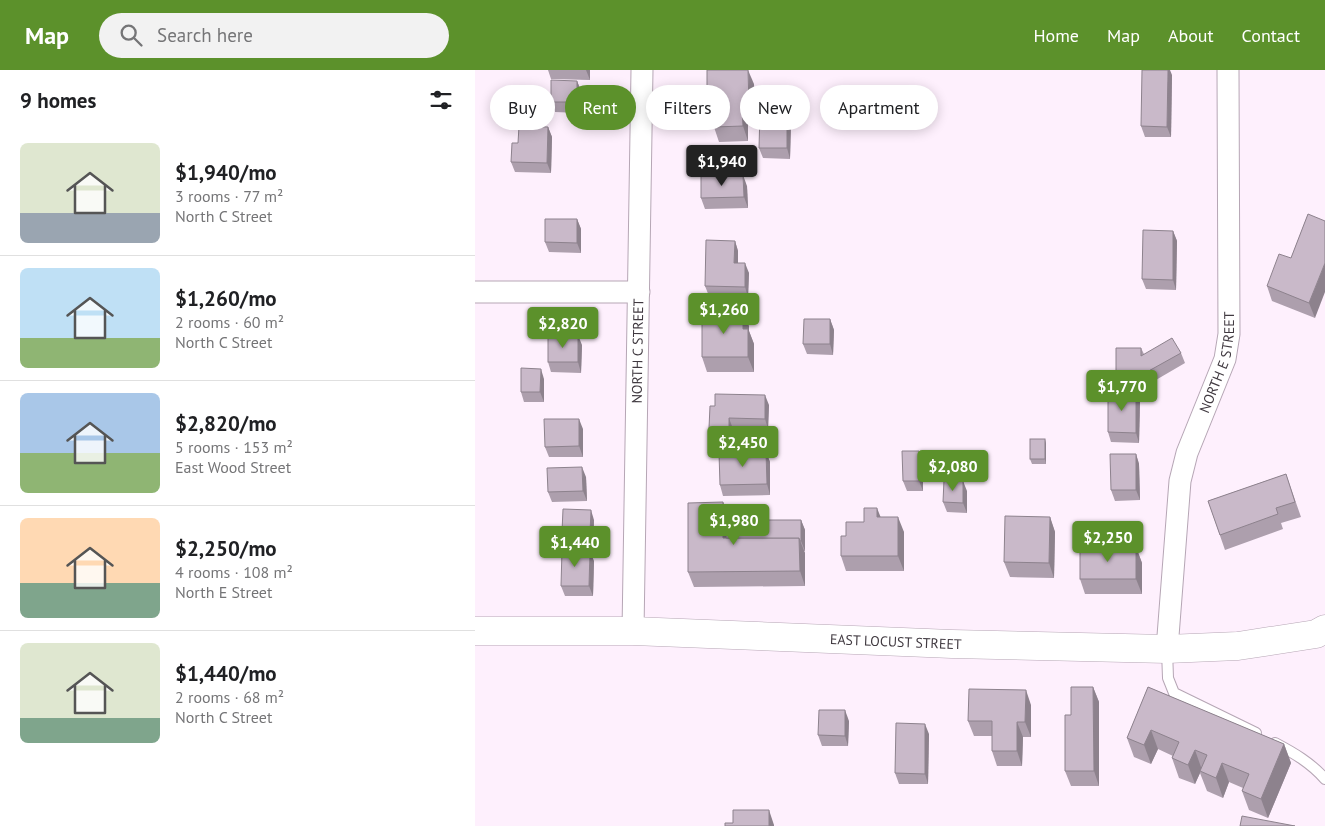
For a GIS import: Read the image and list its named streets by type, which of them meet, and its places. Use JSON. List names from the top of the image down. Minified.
{"streets":{"main road":["EAST LOCUST STREET"],"street":["NORTH C STREET","NORTH E STREET"]},"crossings":[["NORTH C STREET","EAST LOCUST STREET"],["NORTH E STREET","EAST LOCUST STREET"]],"page":{"header":"Map","search":"Search here","nav":["Home","Map","About","Contact"],"heading":"9 homes","chip":["Buy","Rent","Filters","New","Apartment"],"list":[{"name":"$1,940/mo","note":"3 rooms · 77 m² · North C Street"},{"name":"$1,260/mo","note":"2 rooms · 60 m² · North C Street"},{"name":"$2,820/mo","note":"5 rooms · 153 m² · East Wood Street"},{"name":"$2,250/mo","note":"4 rooms · 108 m² · North E Street"},{"name":"$1,440/mo","note":"2 rooms · 68 m² · North C Street"}],"price":["$1,940","$1,260","$2,820","$1,770","$2,450","$2,080","$1,980","$2,250","$1,440"]}}
